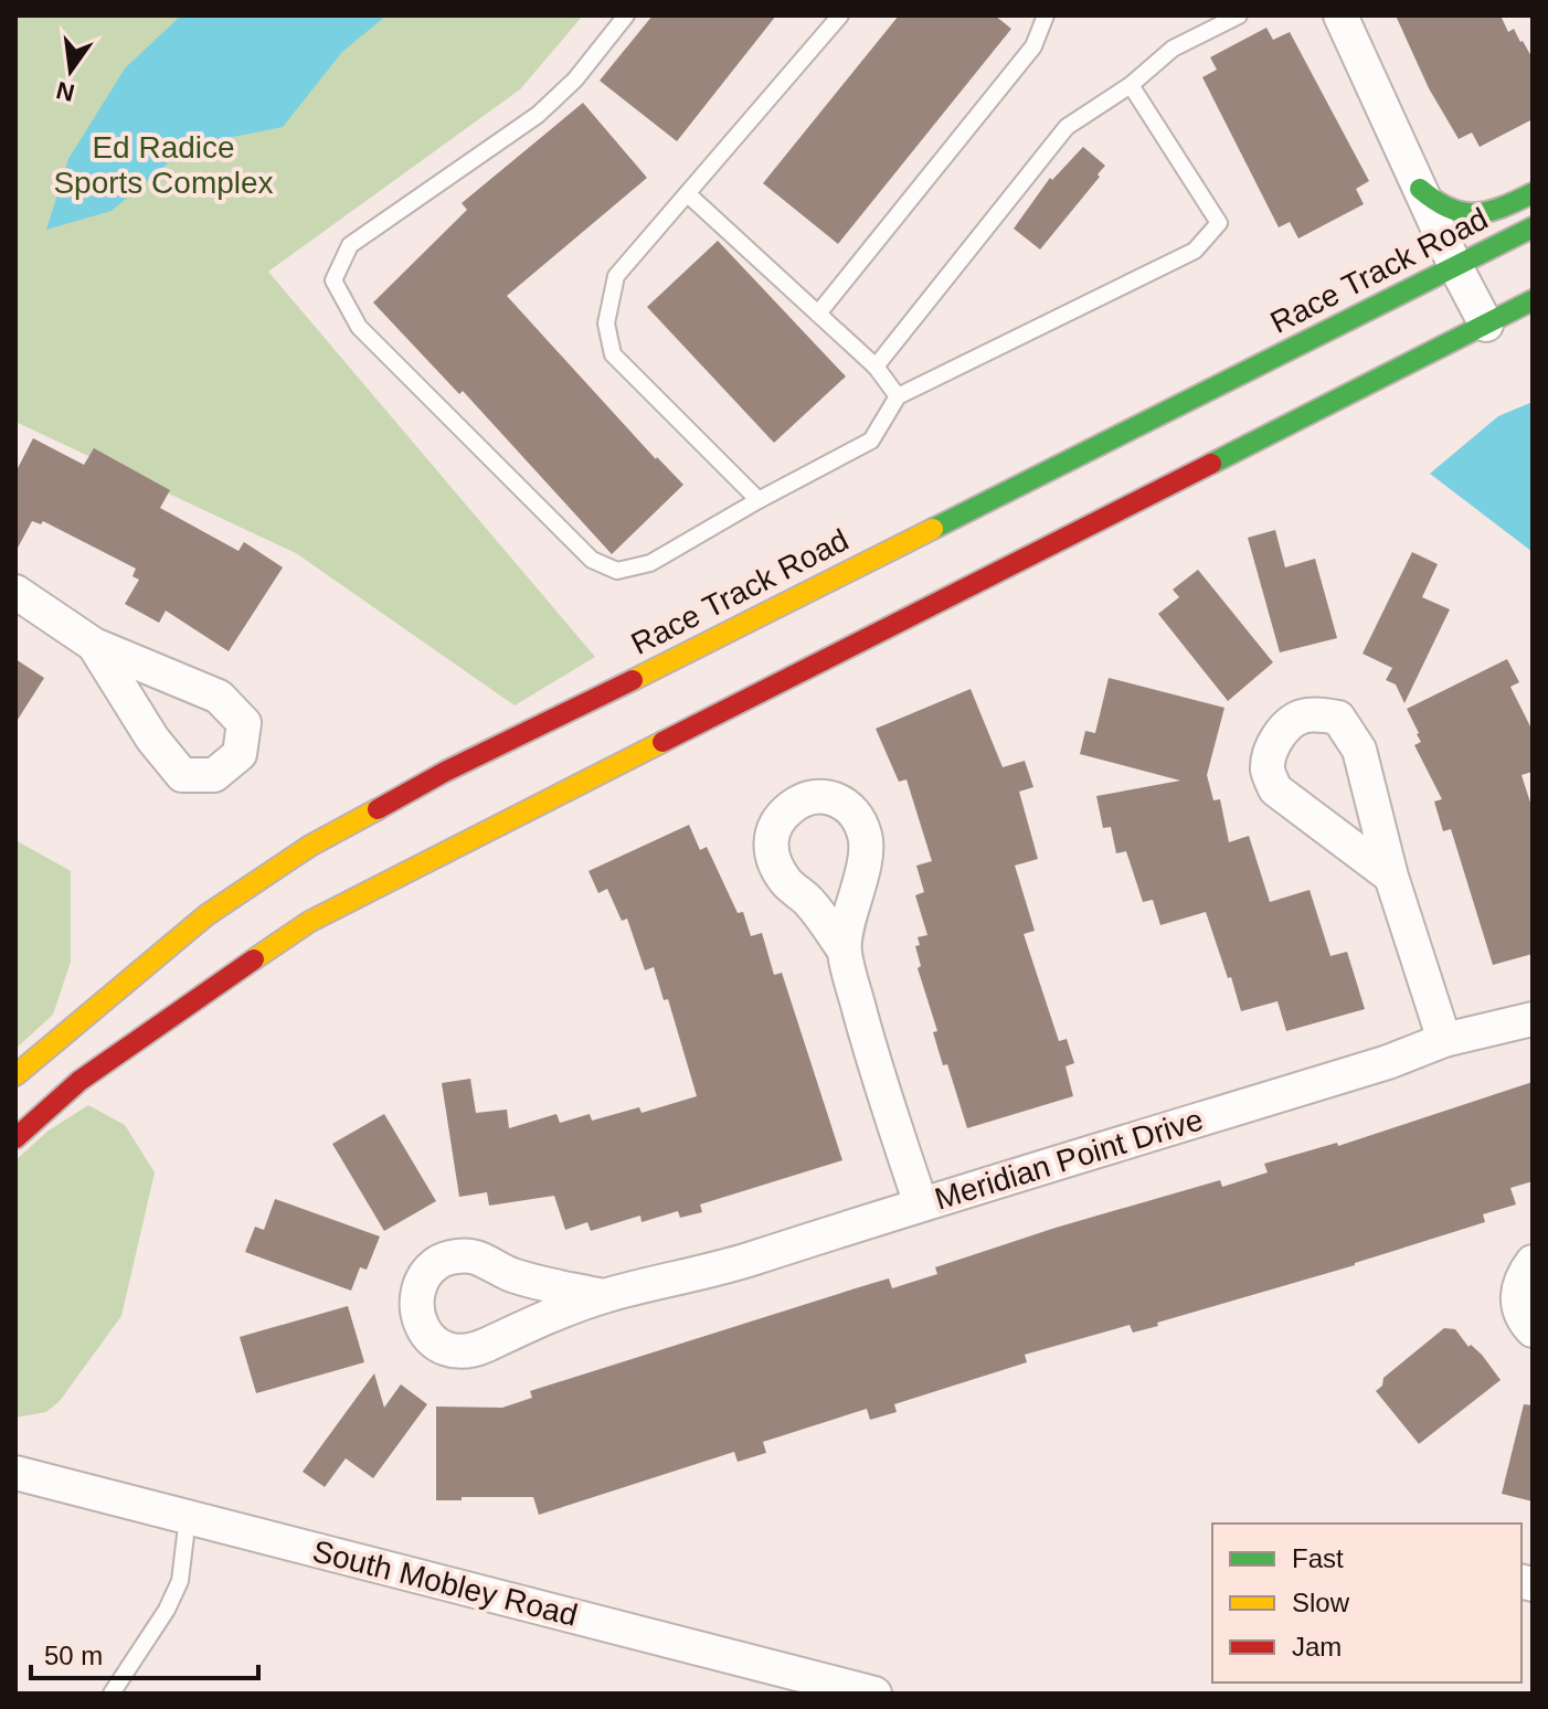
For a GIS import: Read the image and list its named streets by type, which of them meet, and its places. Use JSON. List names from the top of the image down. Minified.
{"streets":{"main road":["Race Track Road"],"street":["Meridian Point Drive","South Mobley Road"]},"parks":["Ed Radice Sports Complex"],"legend":["Fast","Slow","Jam"],"scale_bar":"50 m","north":"bottom"}
